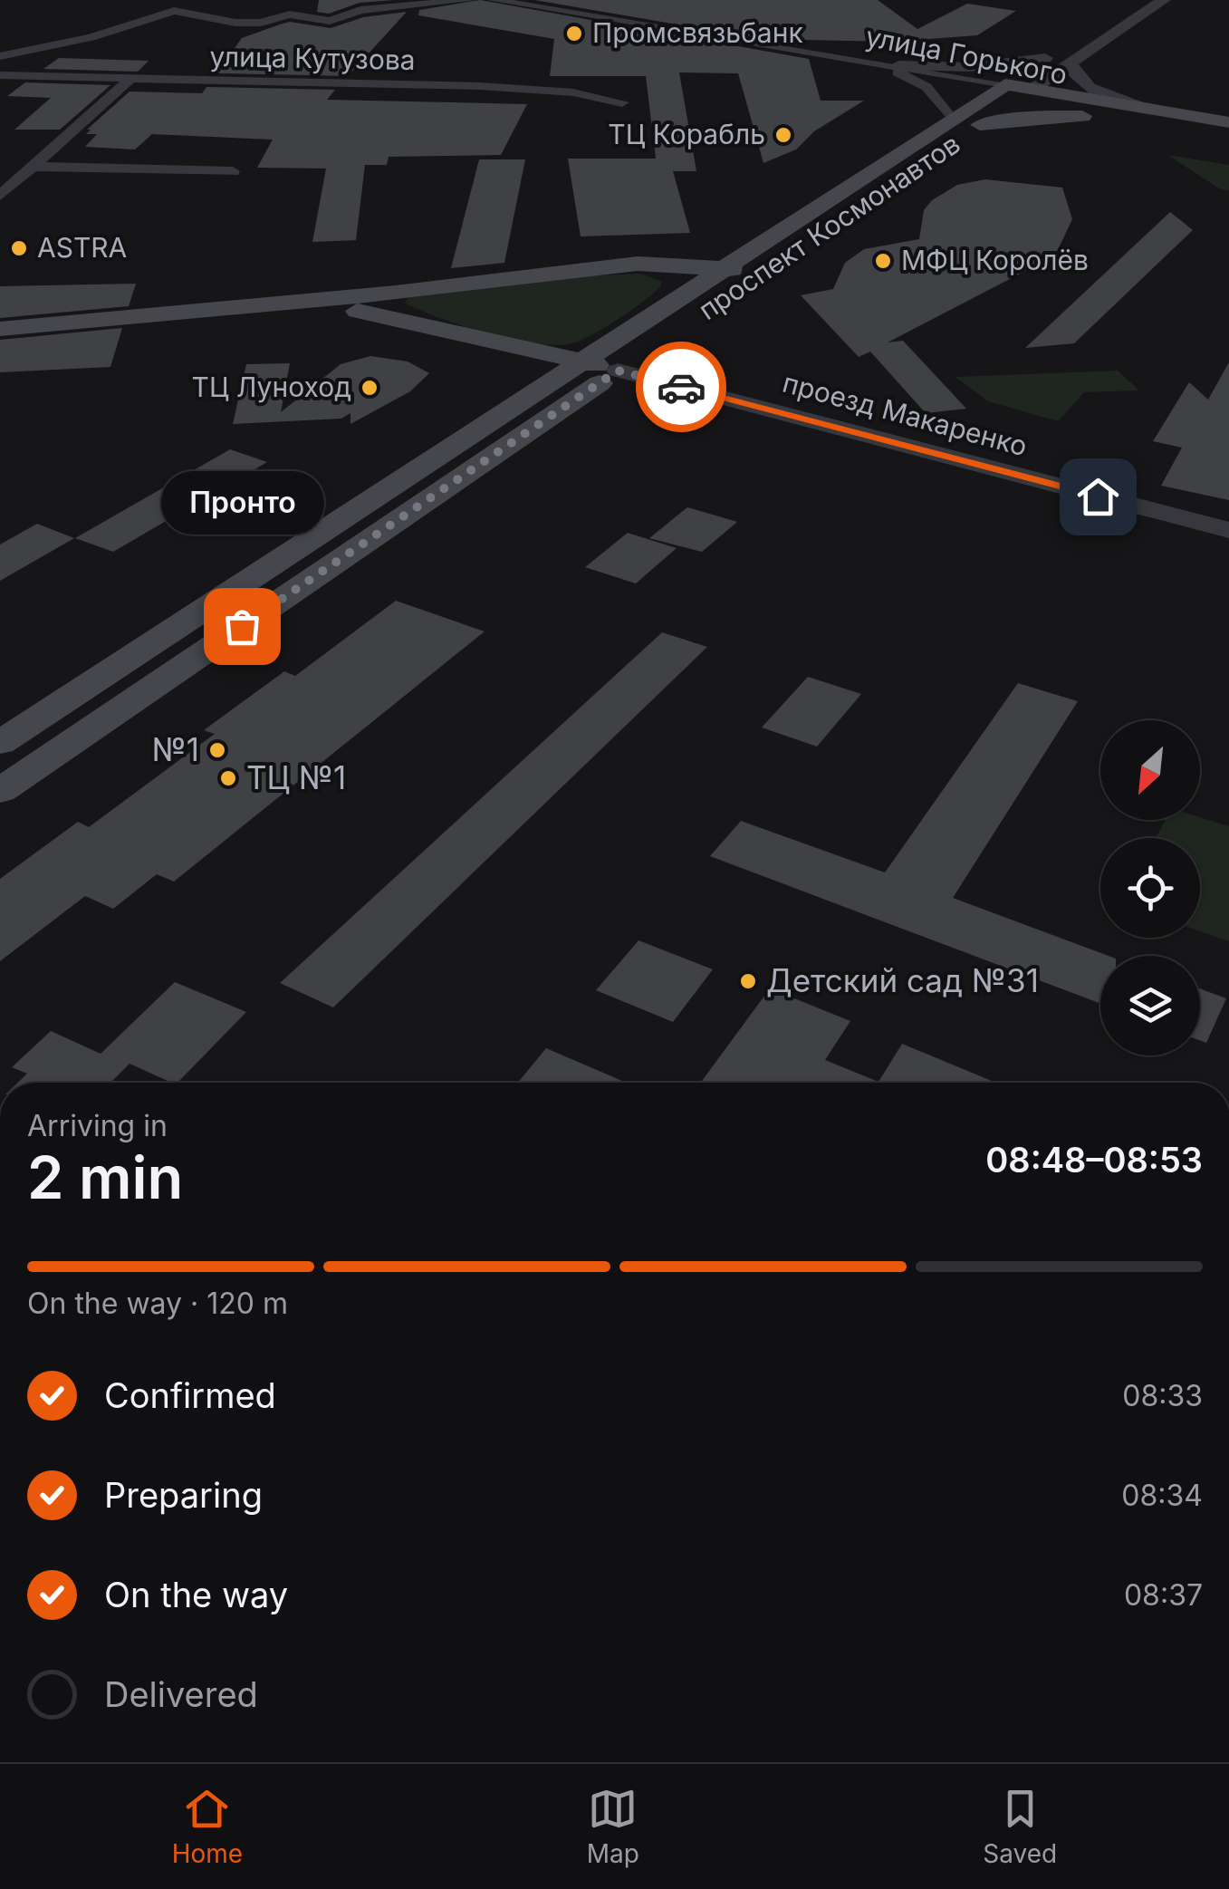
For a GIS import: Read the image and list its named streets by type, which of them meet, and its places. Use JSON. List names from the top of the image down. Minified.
{"streets":{"main road":["улица Горького","проспект Космонавтов"],"street":["улица Кутузова","проезд Макаренко"]},"crossings":[["улица Горького","проспект Космонавтов"]],"places":["Промсвязьбанк","ТЦ Корабль","ASTRA","МФЦ Королёв","ТЦ Луноход","Пронто","№1","ТЦ №1","Детский сад №31"],"north":"bottom left","page":{"bubble":"Пронто","heading":["2 min","Arriving in","08:48–08:53"],"bar":"On the way · 120 m","list":[["Confirmed","08:33"],["Preparing","08:34"],["On the way","08:37"],"Delivered"],"tabs":["Home","Map","Saved"]}}
